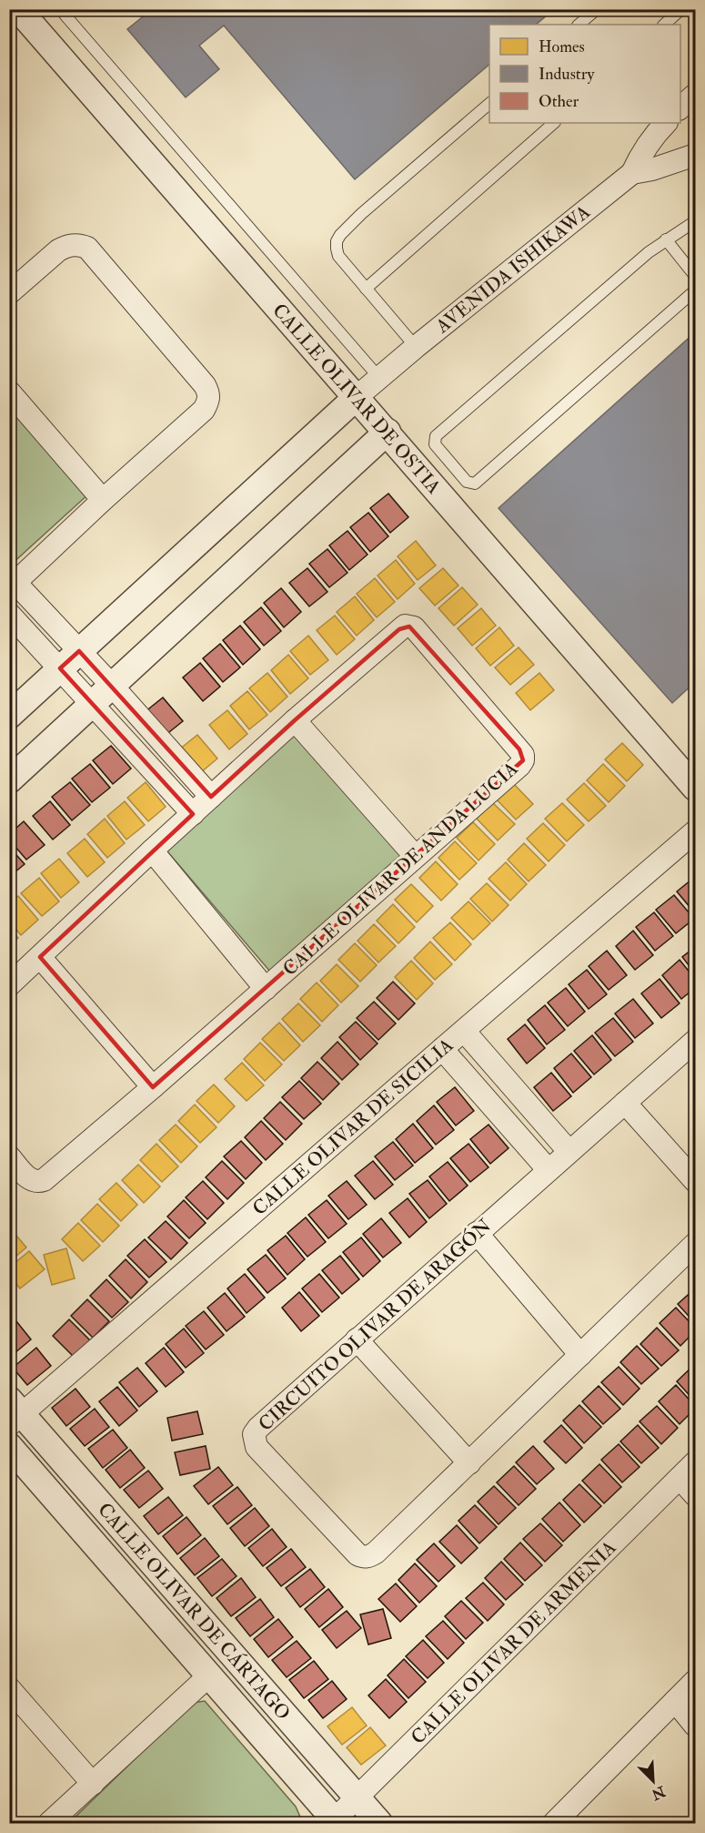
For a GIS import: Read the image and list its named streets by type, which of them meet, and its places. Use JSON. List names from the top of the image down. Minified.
{"streets":{"street":["AVENIDA ISHIKAWA","CALLE OLIVAR DE OSTIA","CALLE OLIVAR DE ANDA LUCIA","CALLE OLIVAR DE SICILIA","CIRCUITO OLIVAR DE ARAGÓN","CALLE OLIVAR DE CÁRTAGO","CALLE OLIVAR DE ARMENIA"]},"crossings":[["AVENIDA ISHIKAWA","CALLE OLIVAR DE OSTIA"],["CALLE OLIVAR DE SICILIA","CALLE OLIVAR DE CÁRTAGO"],["CALLE OLIVAR DE CÁRTAGO","CALLE OLIVAR DE ARMENIA"]],"legend":["Homes","Industry","Other"],"north":"bottom right"}
